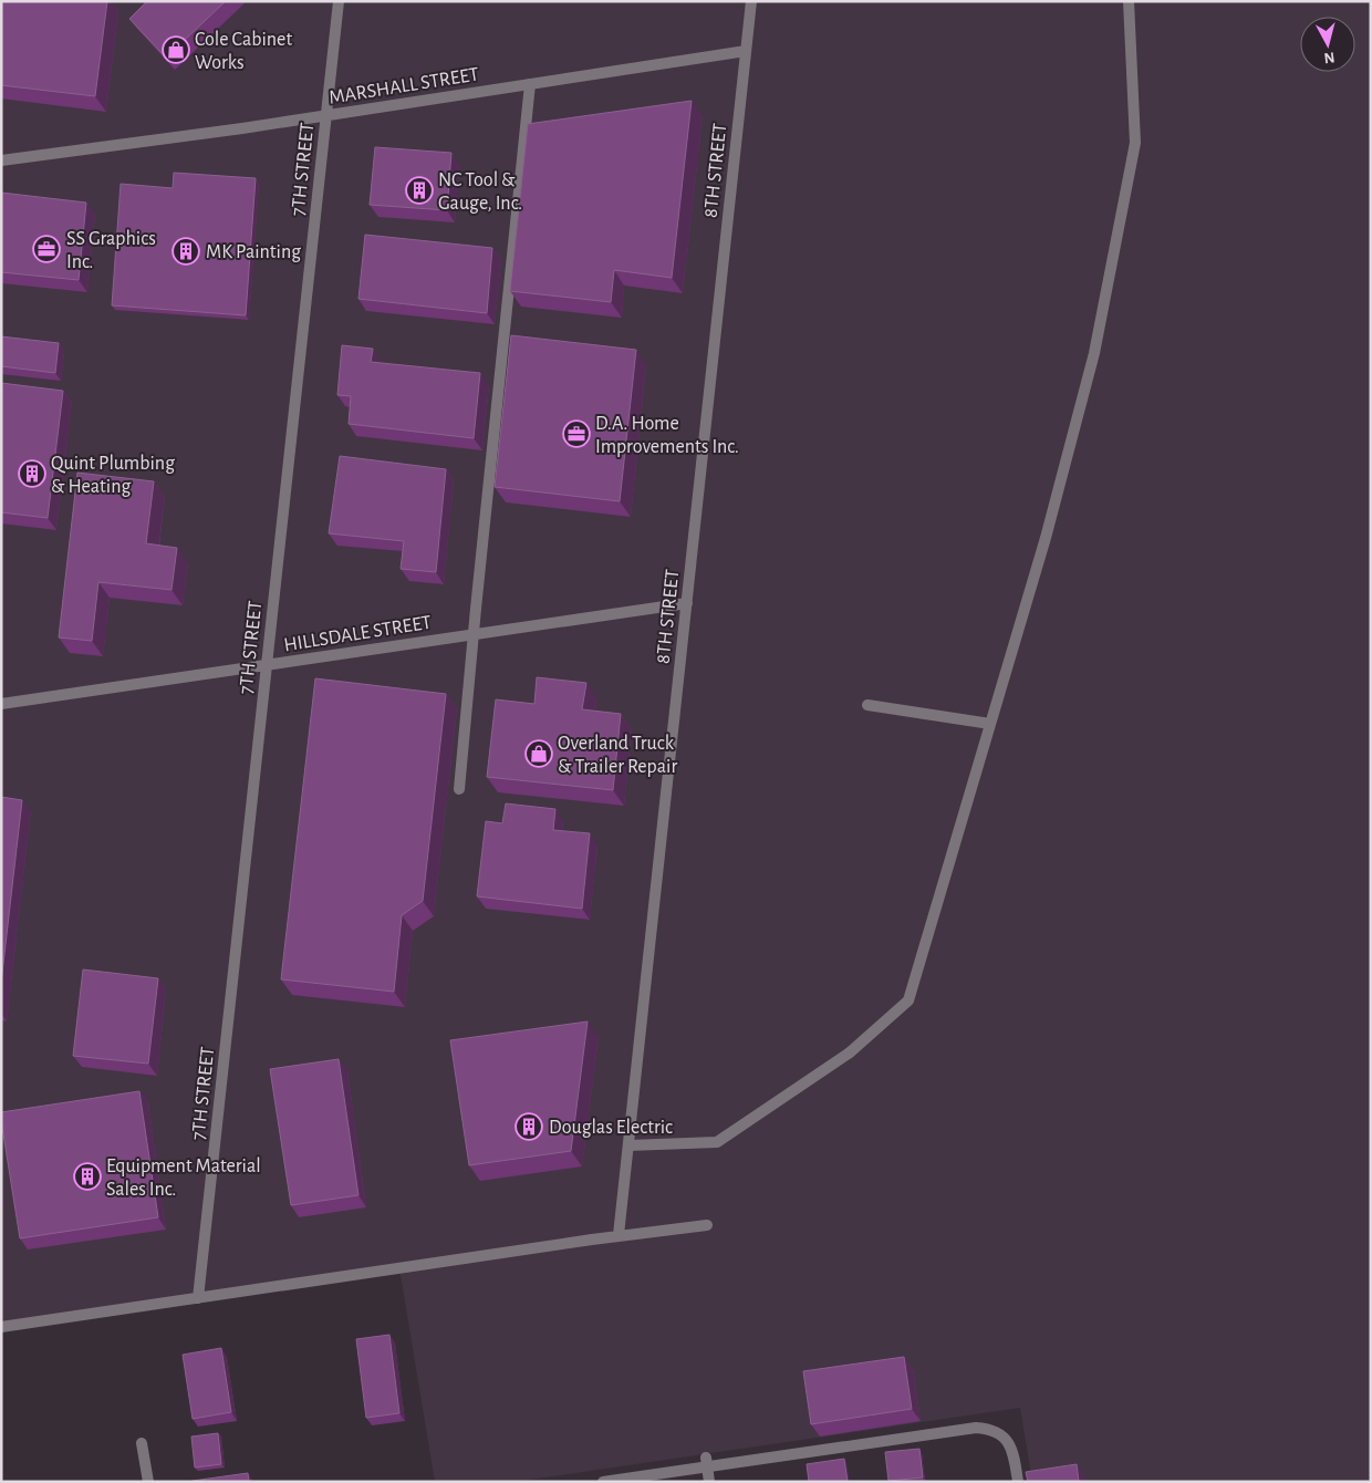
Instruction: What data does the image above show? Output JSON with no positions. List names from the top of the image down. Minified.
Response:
{"streets":{"street":["MARSHALL STREET","7TH STREET","8TH STREET","HILLSDALE STREET"]},"crossings":[["MARSHALL STREET","7TH STREET"],["MARSHALL STREET","8TH STREET"],["7TH STREET","HILLSDALE STREET"],["8TH STREET","HILLSDALE STREET"]],"places":{"shop":["Cole Cabinet Works","Overland Truck & Trailer Repair"],"building":["NC Tool & Gauge, Inc.","MK Painting","Quint Plumbing & Heating","Douglas Electric","Equipment Material Sales Inc."],"office":["SS Graphics Inc.","D.A. Home Improvements Inc."]},"north":"bottom"}
